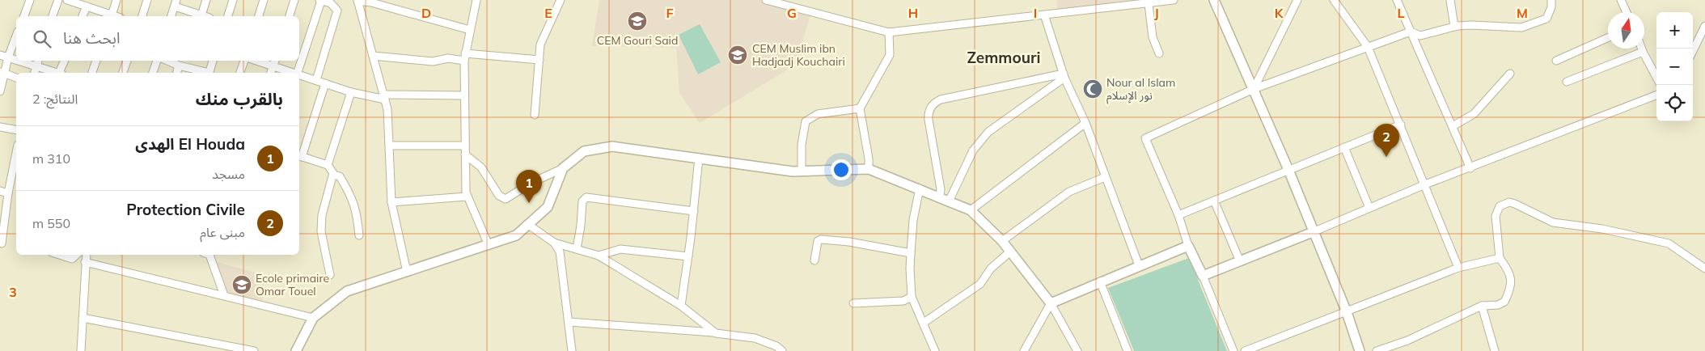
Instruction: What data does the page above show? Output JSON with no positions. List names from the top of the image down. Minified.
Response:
{"districts":["Zemmouri"],"places":{"school or university":["CEM Gouri Said","CEM Muslim ibn Hadjadj Kouchairi","Ecole primaire Omar Touel"],"mosque":["Nour al Islam نور الإسلام"]},"north":"top","page":{"map_buttons":["+","−"],"search":"ابحث هنا","heading":["بالقرب منك","النتائج: 2"],"pins":["2","1"],"list":[{"mark":"1","name":"El Houda الهدى","note":"مسجد","value":"310 m"},{"mark":"2","name":"Protection Civile","note":"مبنى عام","value":"550 m"}]},"grid":{"columns":["D","E","F","G","H","I","J","K","L","M"],"rows":["3"]}}
